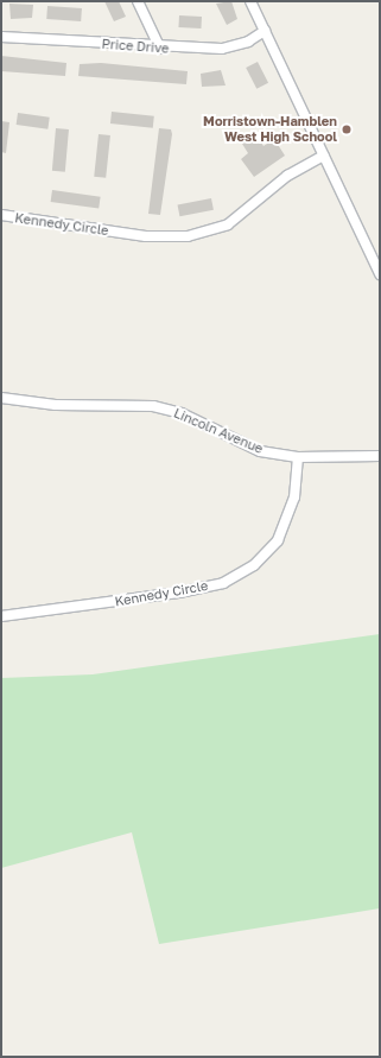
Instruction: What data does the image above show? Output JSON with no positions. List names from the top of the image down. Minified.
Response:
{"streets":{"street":["Price Drive","Kennedy Circle","Lincoln Avenue"]},"crossings":[["Kennedy Circle","Lincoln Avenue"]],"places":["Morristown-Hamblen West High School"]}
